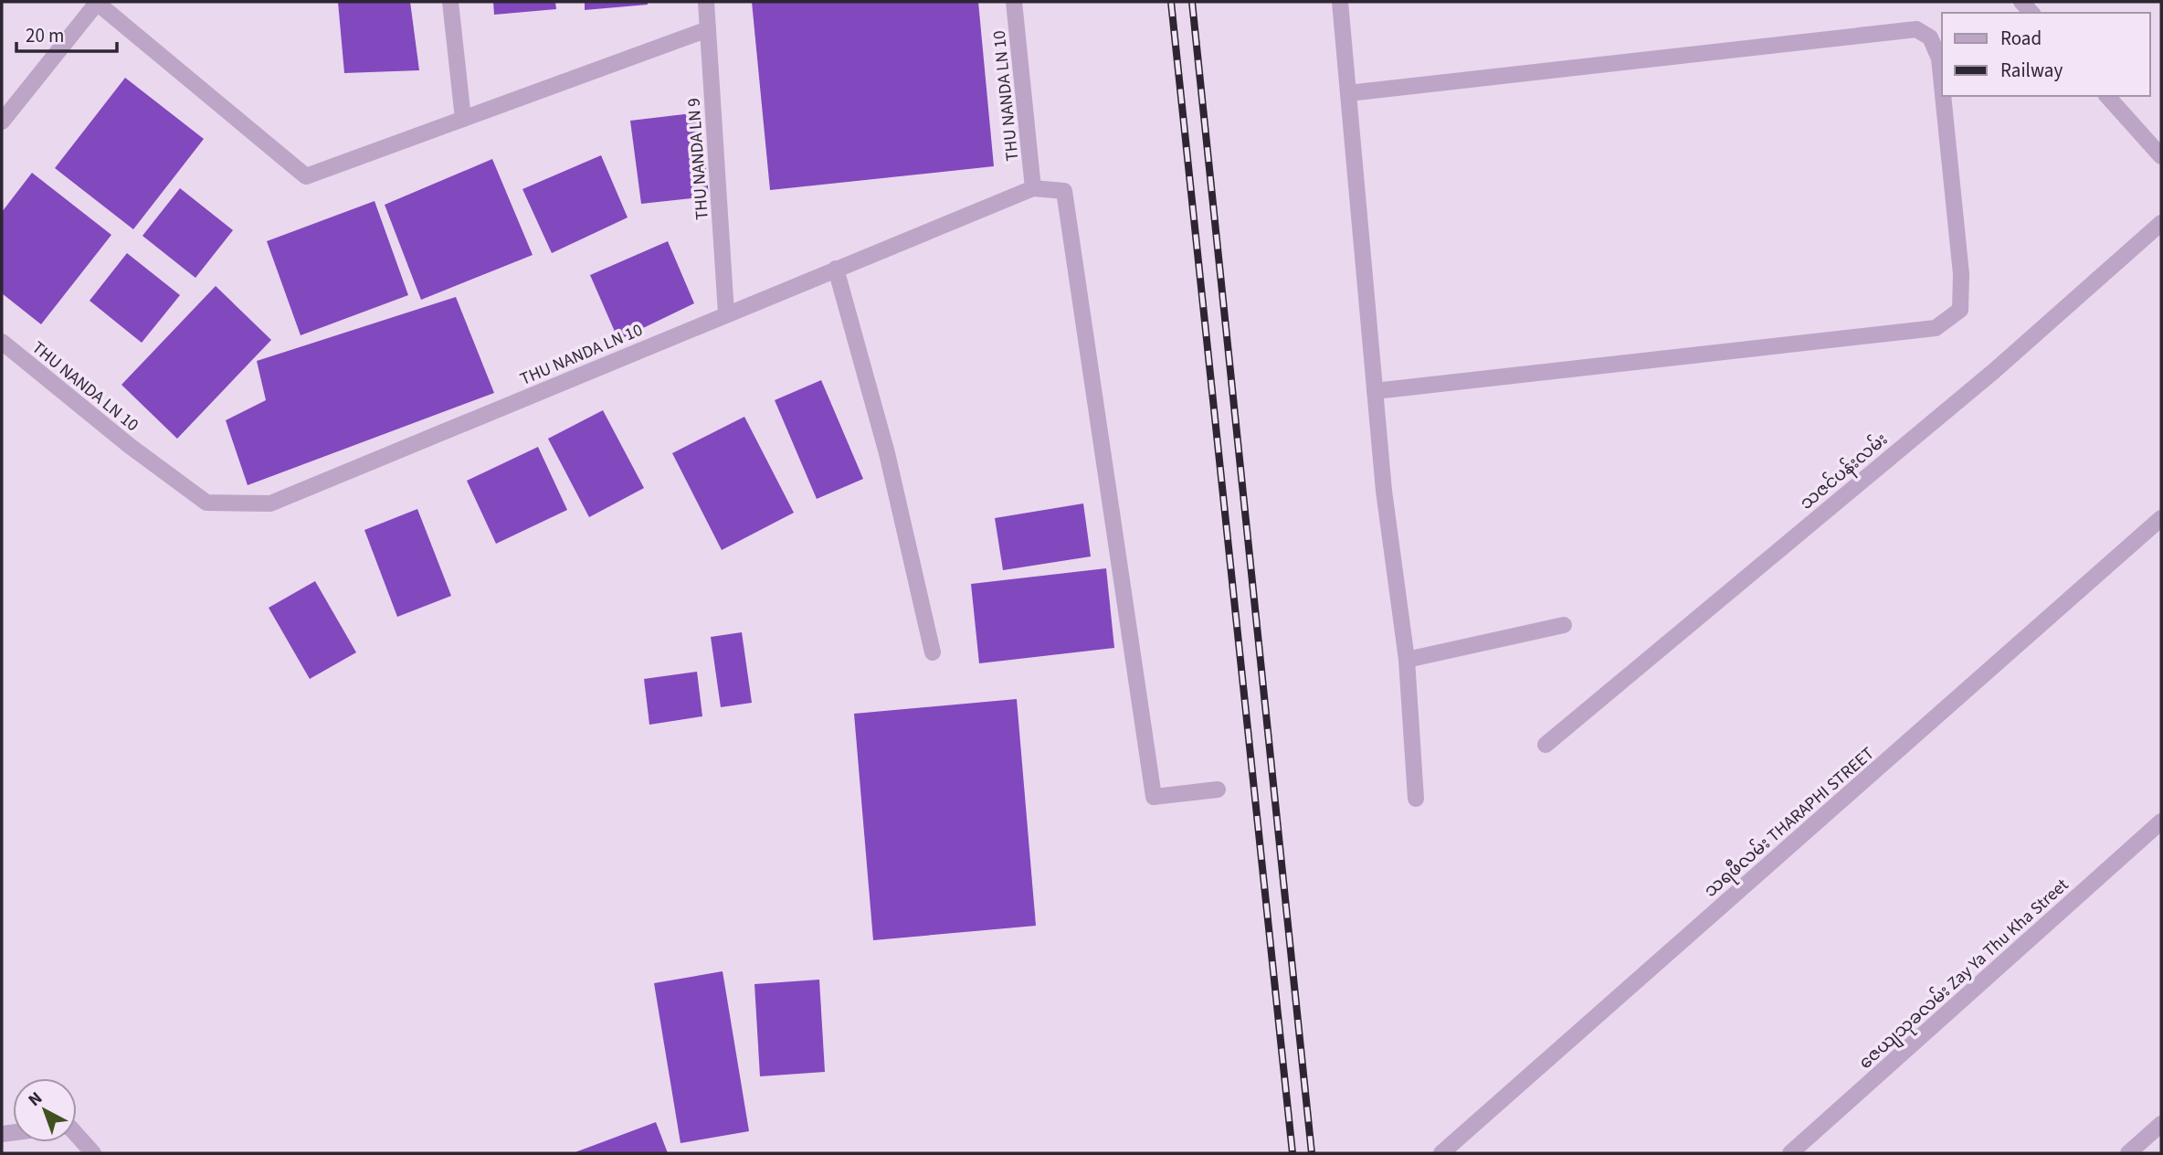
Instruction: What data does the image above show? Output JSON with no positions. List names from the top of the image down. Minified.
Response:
{"streets":{"street":["THU NANDA LN 10","THU NANDA LN 9","သဇင်ပန်းလမ်း","သရဖီလမ်း THARAPHI STREET","ဇေယျသုခလမ်း Zay Ya Thu Kha Street"]},"crossings":[["THU NANDA LN 10","THU NANDA LN 9"]],"legend":["Road","Railway"],"scale_bar":"20 m","north":"top left"}
